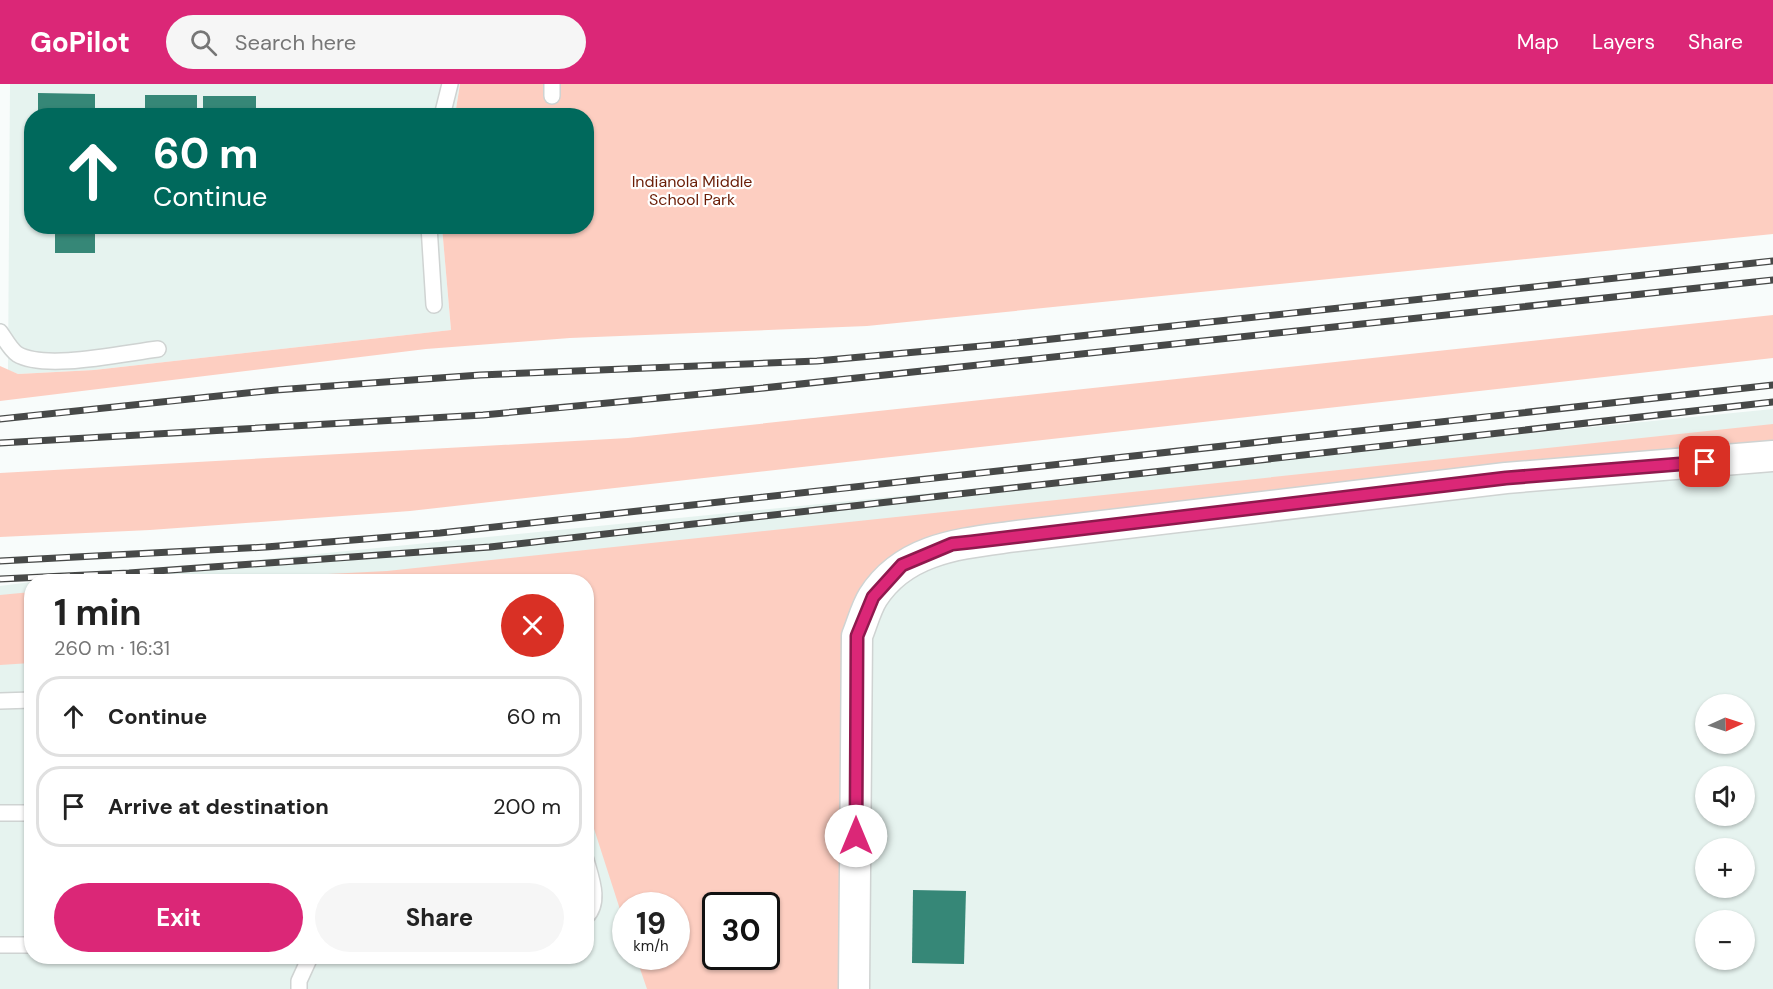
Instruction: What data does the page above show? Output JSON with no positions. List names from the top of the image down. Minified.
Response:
{"parks":["Indianola Middle School Park"],"north":"right","page":{"header":"GoPilot","search":"Search here","nav":["Map","Layers","Share"],"turn":["60 m","Continue"],"heading":["1 min","260 m · 16:31"],"list":[{"name":"Continue","value":"60 m"},{"name":"Arrive at destination","value":"200 m"}],"map_buttons":["+","−"],"buttons":["Exit","Share"],"speed":"19 km/h","limit":"30"}}
